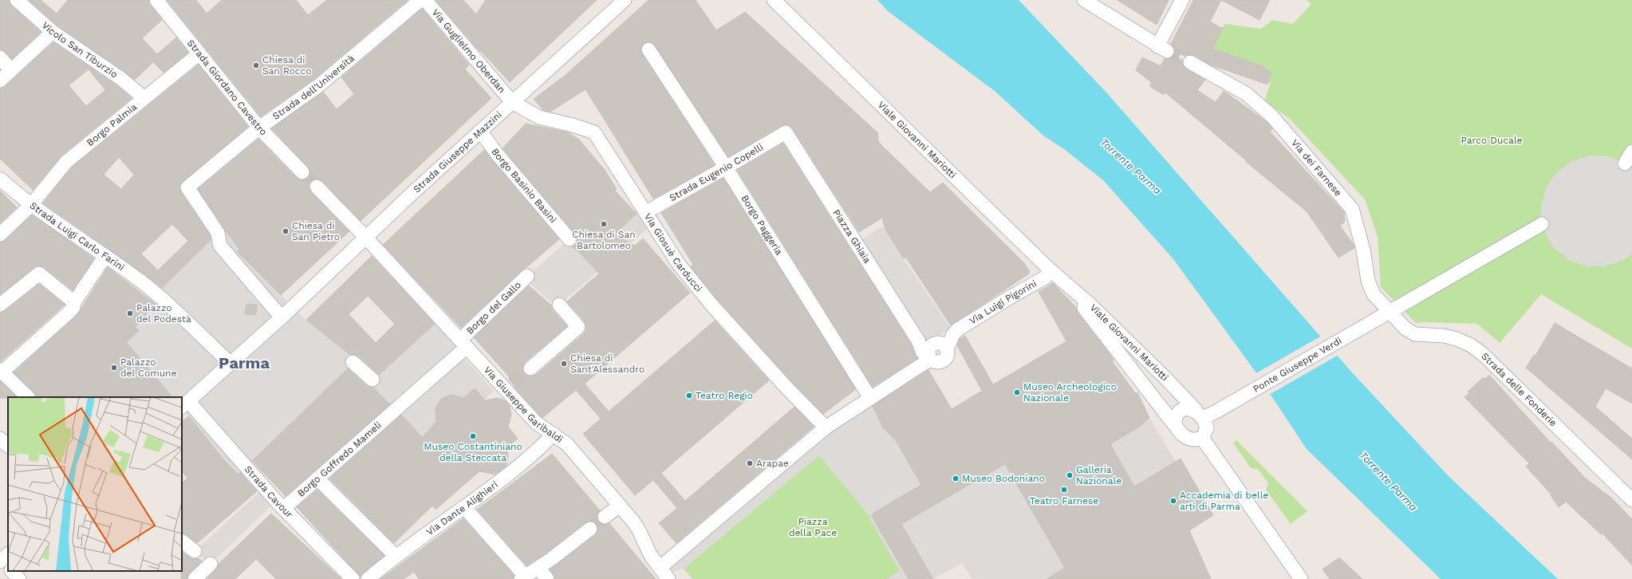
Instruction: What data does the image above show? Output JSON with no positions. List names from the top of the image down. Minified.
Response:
{"streets":{"street":["Vicolo San Tiburzio","Via Guglielmo Oberdan","Strada dell'Università","Strada Giordano Cavestro","Borgo Palmia","Viale Giovanni Mariotti","Strada Giuseppe Mazzini","Via dei Farnese","Strada Eugenio Copelli","Borgo Basinio Basini","Borgo Paggeria","Piazza Ghiaia","Strada Luigi Carlo Farini","Via Giosuè Carducci","Via Luigi Pigorini","Borgo del Gallo","Ponte Giuseppe Verdi","Strada delle Fonderie","Via Giuseppe Garibaldi","Borgo Goffredo Mameli","Strada Cavour","Via Dante Alighieri"]},"crossings":[["Vicolo San Tiburzio","Borgo Palmia"],["Via Guglielmo Oberdan","Strada Giuseppe Mazzini"],["Via Guglielmo Oberdan","Via Giosuè Carducci"],["Strada dell'Università","Strada Giordano Cavestro"],["Strada dell'Università","Strada Giuseppe Mazzini"],["Strada Giordano Cavestro","Borgo Palmia"],["Borgo Palmia","Strada Luigi Carlo Farini"],["Viale Giovanni Mariotti","Via Luigi Pigorini"],["Viale Giovanni Mariotti","Ponte Giuseppe Verdi"],["Strada Giuseppe Mazzini","Borgo Basinio Basini"],["Strada Giuseppe Mazzini","Strada Luigi Carlo Farini"],["Strada Giuseppe Mazzini","Via Giosuè Carducci"],["Strada Giuseppe Mazzini","Via Giuseppe Garibaldi"],["Strada Giuseppe Mazzini","Strada Cavour"],["Via dei Farnese","Ponte Giuseppe Verdi"],["Via dei Farnese","Strada delle Fonderie"],["Strada Eugenio Copelli","Borgo Paggeria"],["Strada Eugenio Copelli","Piazza Ghiaia"],["Strada Eugenio Copelli","Via Giosuè Carducci"],["Piazza Ghiaia","Via Luigi Pigorini"],["Borgo del Gallo","Via Giuseppe Garibaldi"],["Borgo del Gallo","Borgo Goffredo Mameli"],["Ponte Giuseppe Verdi","Strada delle Fonderie"],["Via Giuseppe Garibaldi","Via Dante Alighieri"],["Borgo Goffredo Mameli","Strada Cavour"]],"districts":["Parma"],"water":["Torrente Parma"],"parks":["Parco Ducale","Piazza della Pace"],"places":["Chiesa di San Rocco","Chiesa di San Bartolomeo","Chiesa di San Pietro","Palazzo del Podestà","Chiesa di Sant'Alessandro","Palazzo del Comune","Museo Archeologico Nazionale","Teatro Regio","Museo Costantiniano della Steccata","Arapae","Galleria Nazionale","Museo Bodoniano","Teatro Farnese","Accademia di belle arti di Parma"]}
